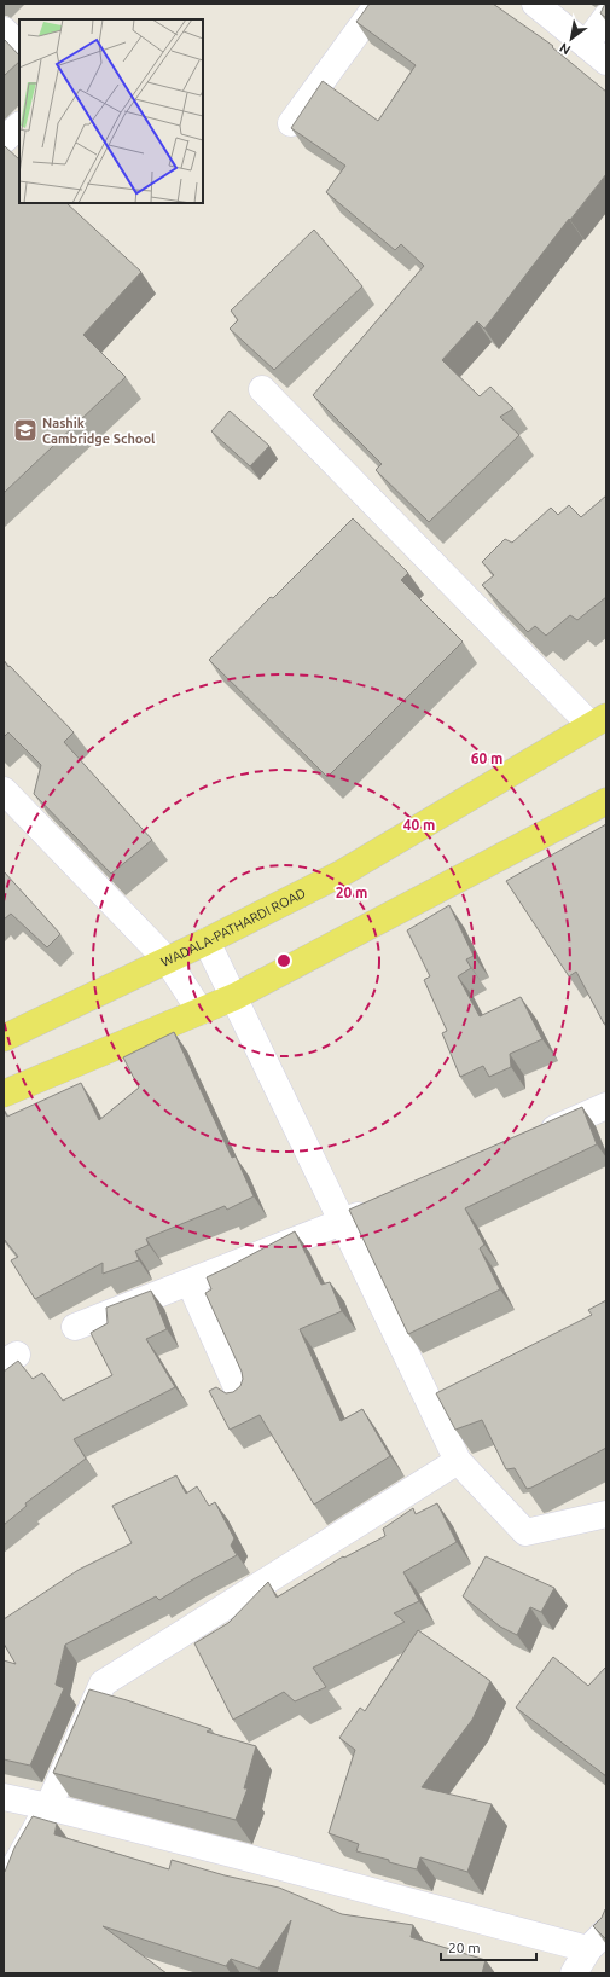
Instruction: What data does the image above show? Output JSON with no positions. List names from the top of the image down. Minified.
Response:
{"streets":{"main road":["WADALA-PATHARDI ROAD"]},"places":{"school or university":["Nashik Cambridge School"]},"scale_bar":"20 m","north":"bottom left","rings":["60 m","40 m","20 m"]}
